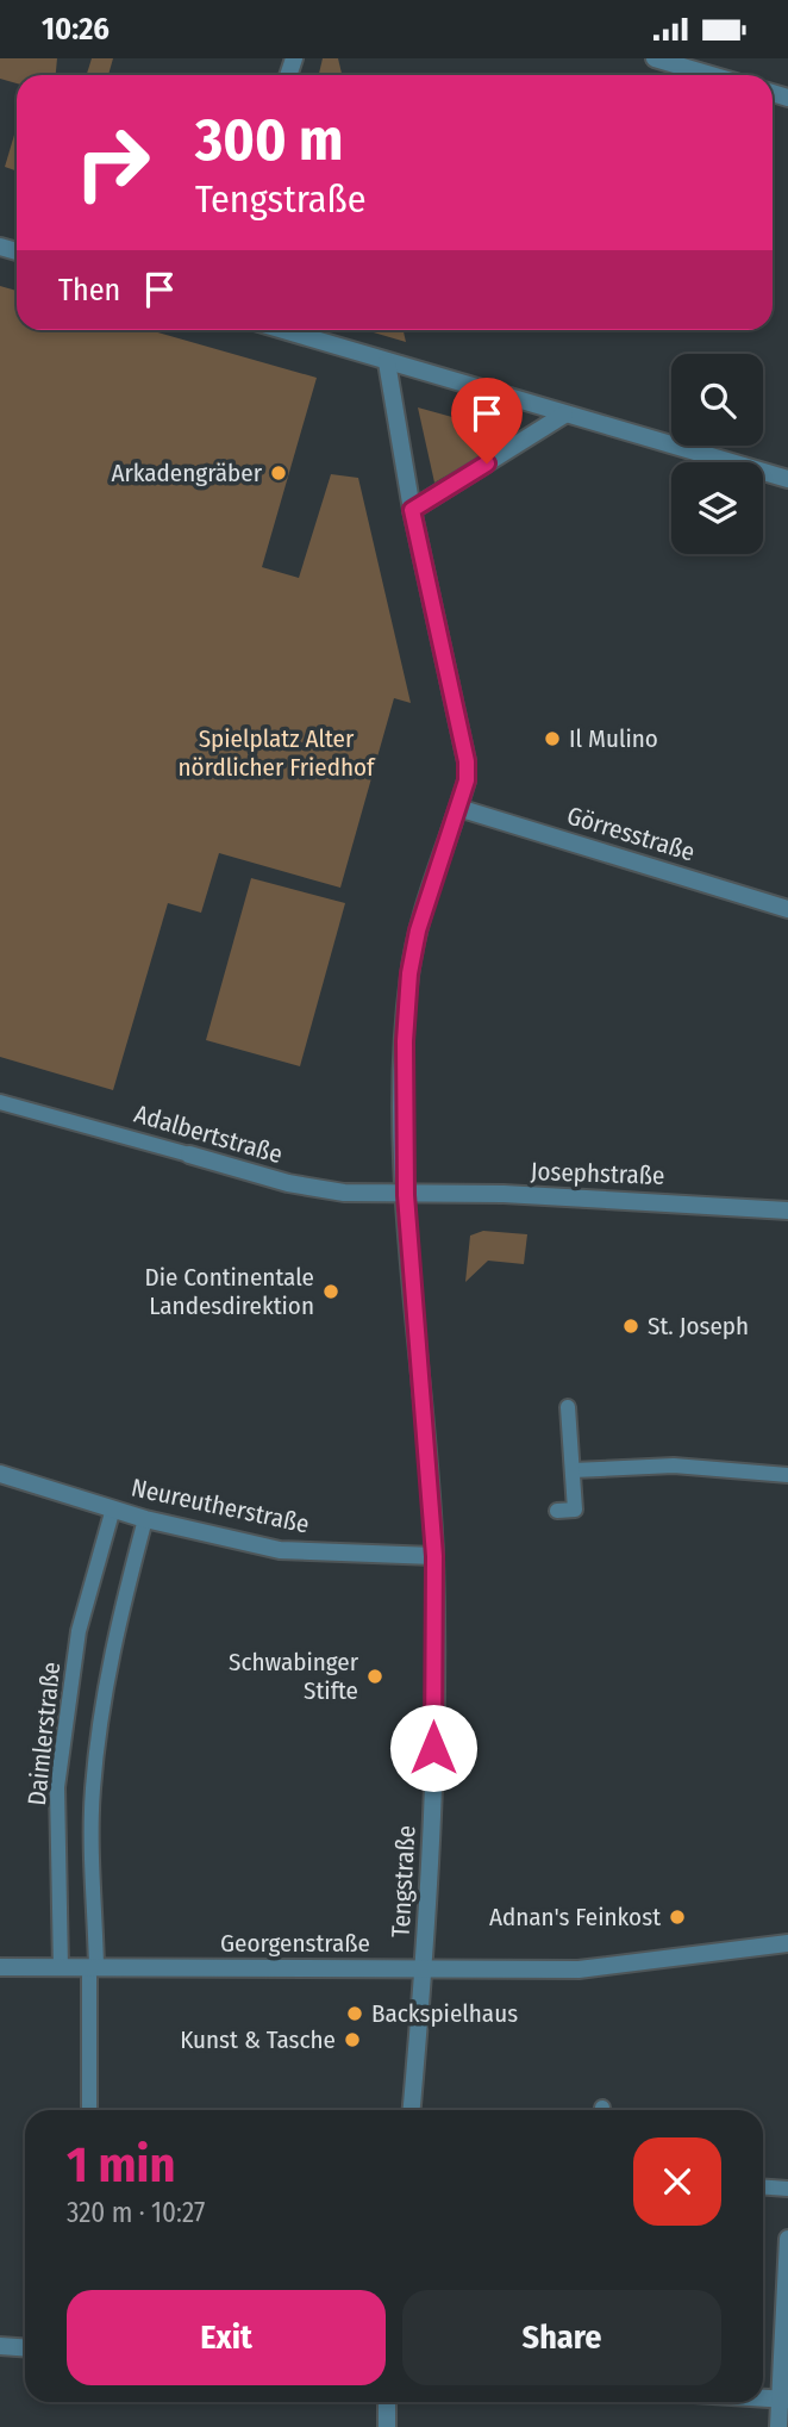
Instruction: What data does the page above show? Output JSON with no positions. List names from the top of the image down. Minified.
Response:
{"streets":{"street":["Görresstraße","Adalbertstraße","Josephstraße","Neureutherstraße","Tengstraße","Georgenstraße"],"lane":["Daimlerstraße"]},"crossings":[["Görresstraße","Tengstraße"],["Adalbertstraße","Josephstraße"],["Adalbertstraße","Tengstraße"],["Josephstraße","Tengstraße"],["Neureutherstraße","Daimlerstraße"],["Neureutherstraße","Tengstraße"],["Daimlerstraße","Georgenstraße"],["Tengstraße","Georgenstraße"]],"parks":["Spielplatz Alter nördlicher Friedhof"],"places":["Arkadengräber","Il Mulino","Die Continentale Landesdirektion","St. Joseph","Schwabinger Stifte","Adnan's Feinkost","Backspielhaus","Kunst & Tasche"],"page":{"status":"10:26","turn":["300 m","Tengstraße"],"then":"Then","heading":["1 min","320 m · 10:27"],"buttons":["Exit","Share"]}}
